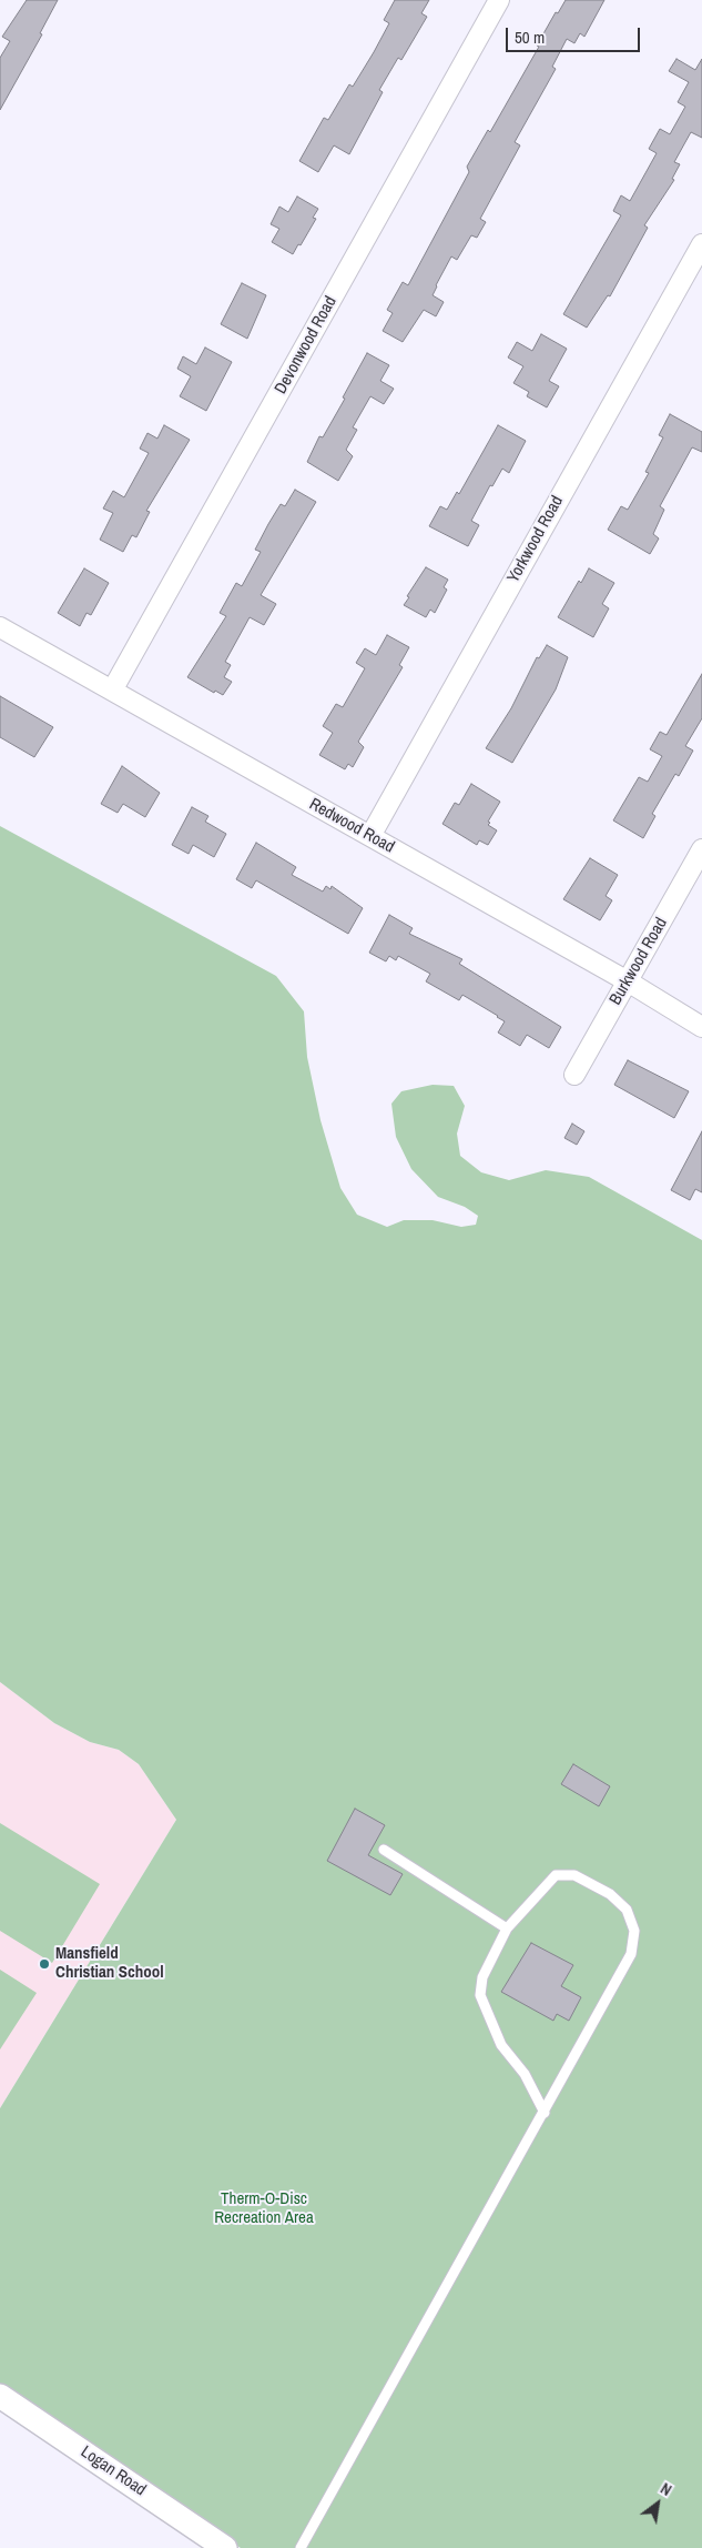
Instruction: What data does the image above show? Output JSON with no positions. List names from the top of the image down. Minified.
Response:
{"streets":{"street":["Devonwood Road","Yorkwood Road","Redwood Road","Burkwood Road","Logan Road"]},"crossings":[["Devonwood Road","Redwood Road"],["Yorkwood Road","Redwood Road"],["Redwood Road","Burkwood Road"]],"parks":["Therm-O-Disc Recreation Area"],"places":["Mansfield Christian School"],"scale_bar":"50 m","north":"top right"}
